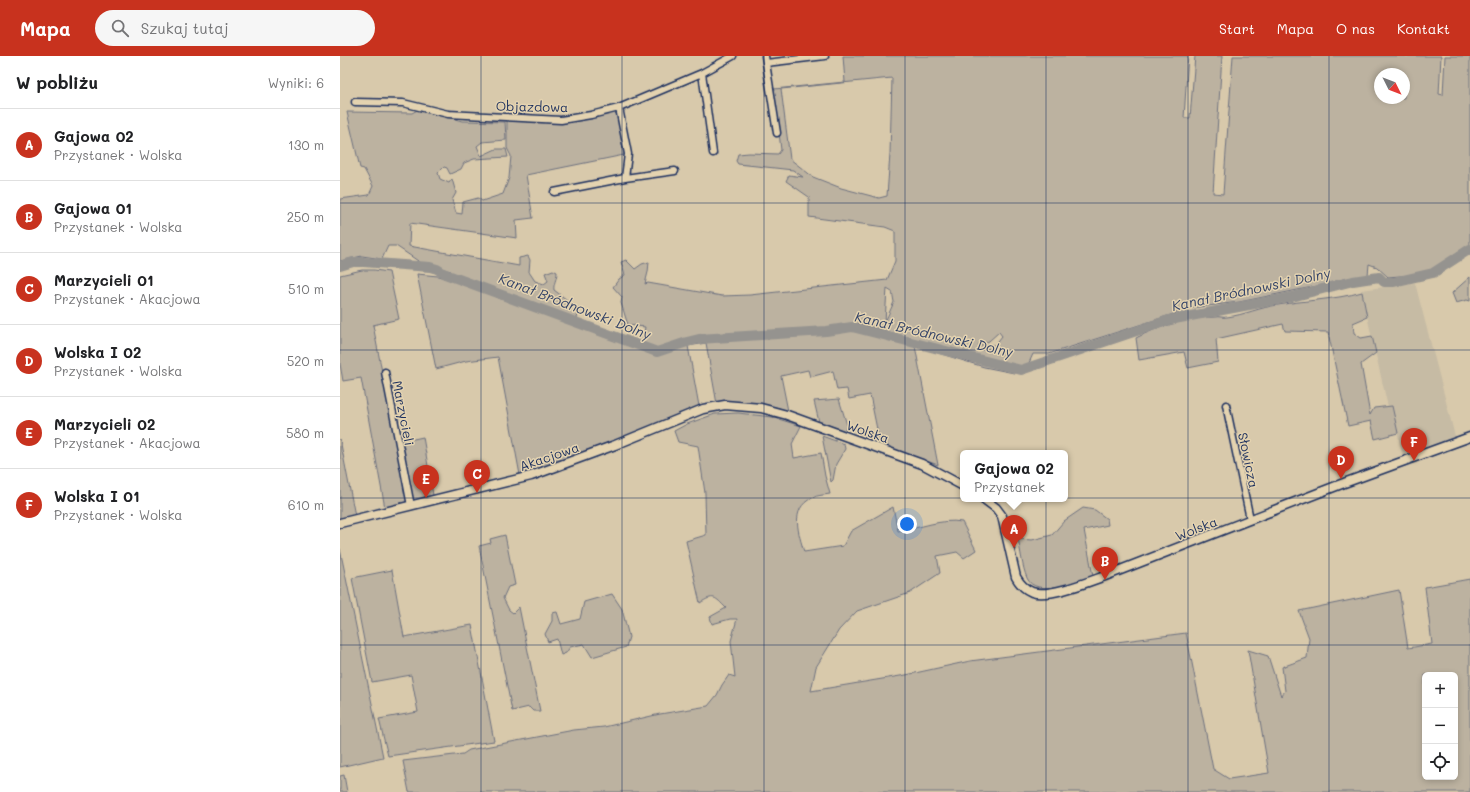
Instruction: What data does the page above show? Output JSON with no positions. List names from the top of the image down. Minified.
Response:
{"streets":{"street":["Objazdowa","Marzycieli","Wolska","Akacjowa","Słowicza"]},"crossings":[["Marzycieli","Akacjowa"],["Wolska","Akacjowa"],["Wolska","Słowicza"]],"water":["Kanał Bródnowski Dolny"],"north":"bottom right","page":{"header":"Mapa","search":"Szukaj tutaj","nav":["Start","Mapa","O nas","Kontakt"],"heading":["W pobliżu","Wyniki: 6"],"list":[{"mark":"A","name":"Gajowa 02","note":"Przystanek · Wolska","value":"130 m"},{"mark":"B","name":"Gajowa 01","note":"Przystanek · Wolska","value":"250 m"},{"mark":"C","name":"Marzycieli 01","note":"Przystanek · Akacjowa","value":"510 m"},{"mark":"D","name":"Wolska I 02","note":"Przystanek · Wolska","value":"520 m"},{"mark":"E","name":"Marzycieli 02","note":"Przystanek · Akacjowa","value":"580 m"},{"mark":"F","name":"Wolska I 01","note":"Przystanek · Wolska","value":"610 m"}],"pins":["F","D","C","E","A","B"],"popup":["Gajowa 02","Przystanek"],"map_buttons":["+","−"]}}
